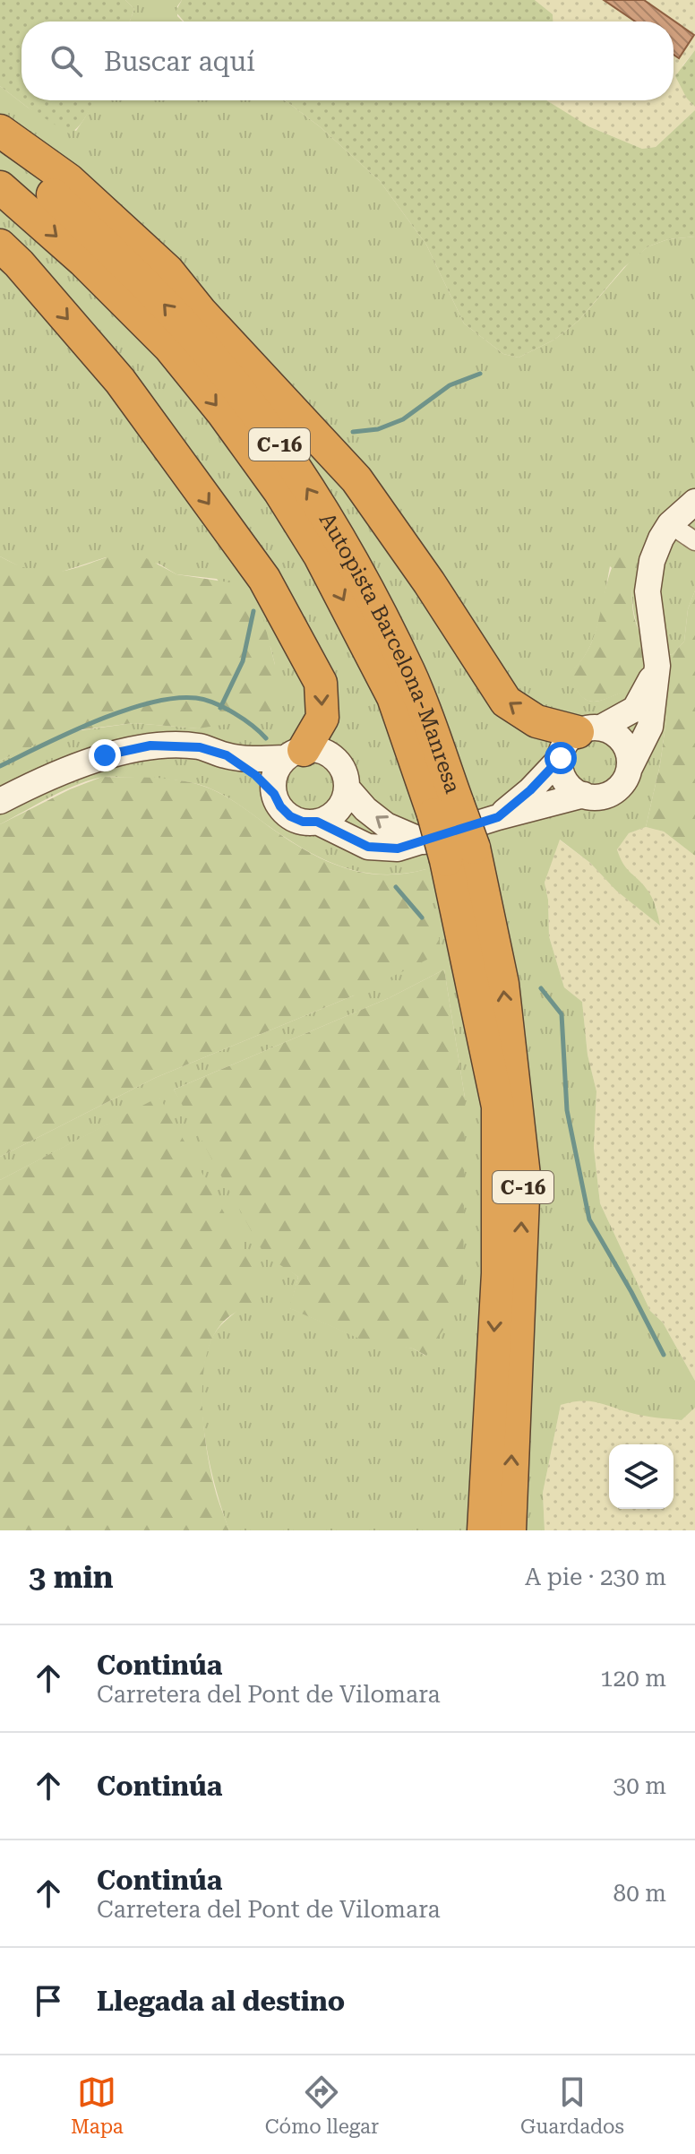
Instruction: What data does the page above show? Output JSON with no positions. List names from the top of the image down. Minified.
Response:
{"streets":{"highway":["C-16","Autopista Barcelona-Manresa"]},"page":{"search":"Buscar aquí","heading":["3 min","A pie · 230 m"],"list":[["Continúa","Carretera del Pont de Vilomara","120 m"],["Continúa","30 m"],["Continúa","Carretera del Pont de Vilomara","80 m"],"Llegada al destino"],"nav":["Mapa","Cómo llegar","Guardados"]}}
